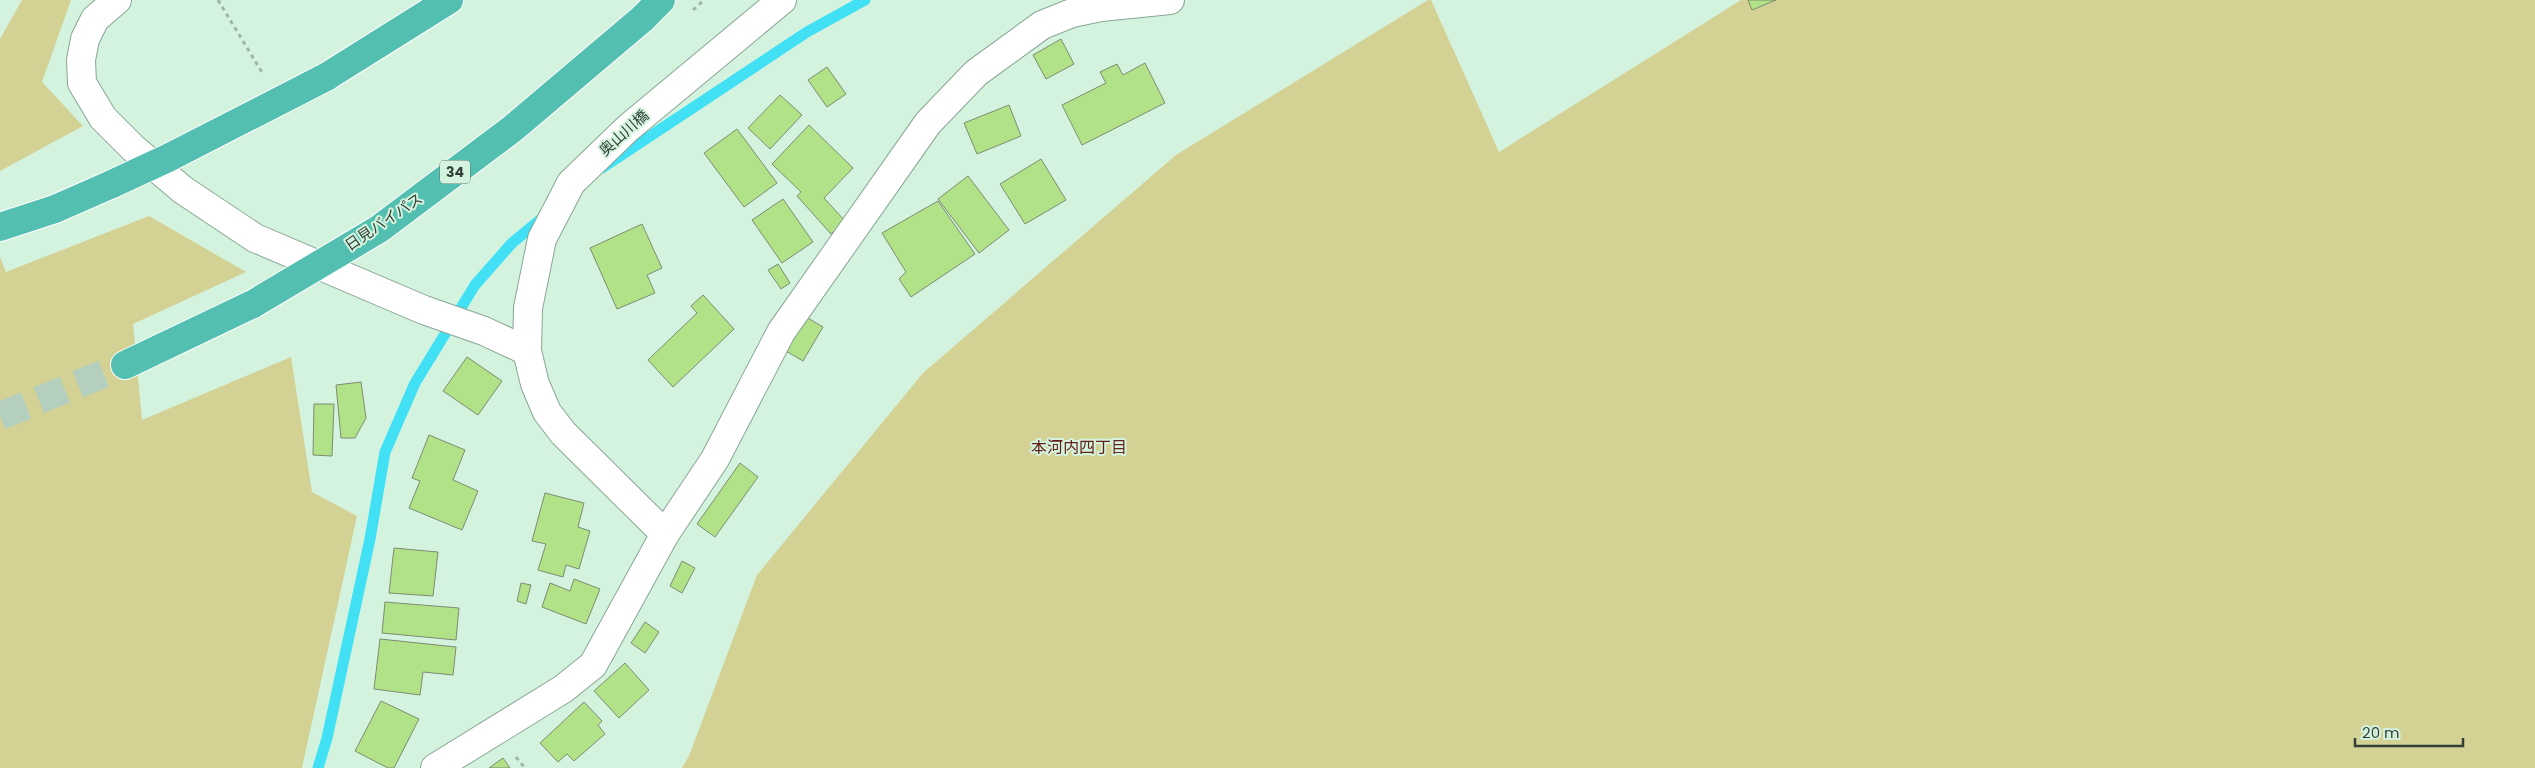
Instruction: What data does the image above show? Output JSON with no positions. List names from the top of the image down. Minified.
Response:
{"streets":{"highway":["34","日見バイパス"],"street":["奥山川橋"]},"districts":["本河内四丁目"],"scale_bar":"20 m"}
